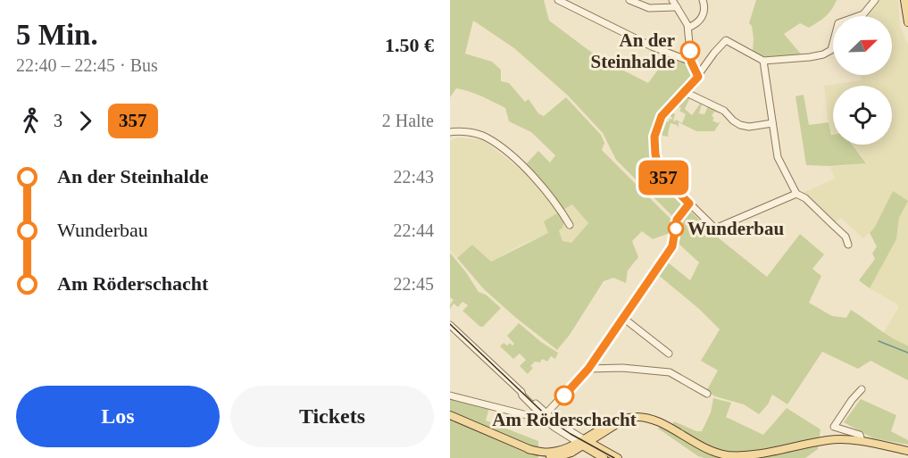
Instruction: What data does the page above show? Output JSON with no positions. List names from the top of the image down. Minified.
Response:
{"places":["An der Steinhalde","Wunderbau","Am Röderschacht"],"lines":["bus line 357"],"north":"top right","page":{"heading":["5 Min.","22:40 – 22:45 · Bus","1.50 €"],"on_map":"357","legs":["3","357","2 Halte"],"list":[{"name":"An der Steinhalde","value":"22:43"},{"name":"Wunderbau","value":"22:44"},{"name":"Am Röderschacht","value":"22:45"}],"buttons":["Los","Tickets"]}}
